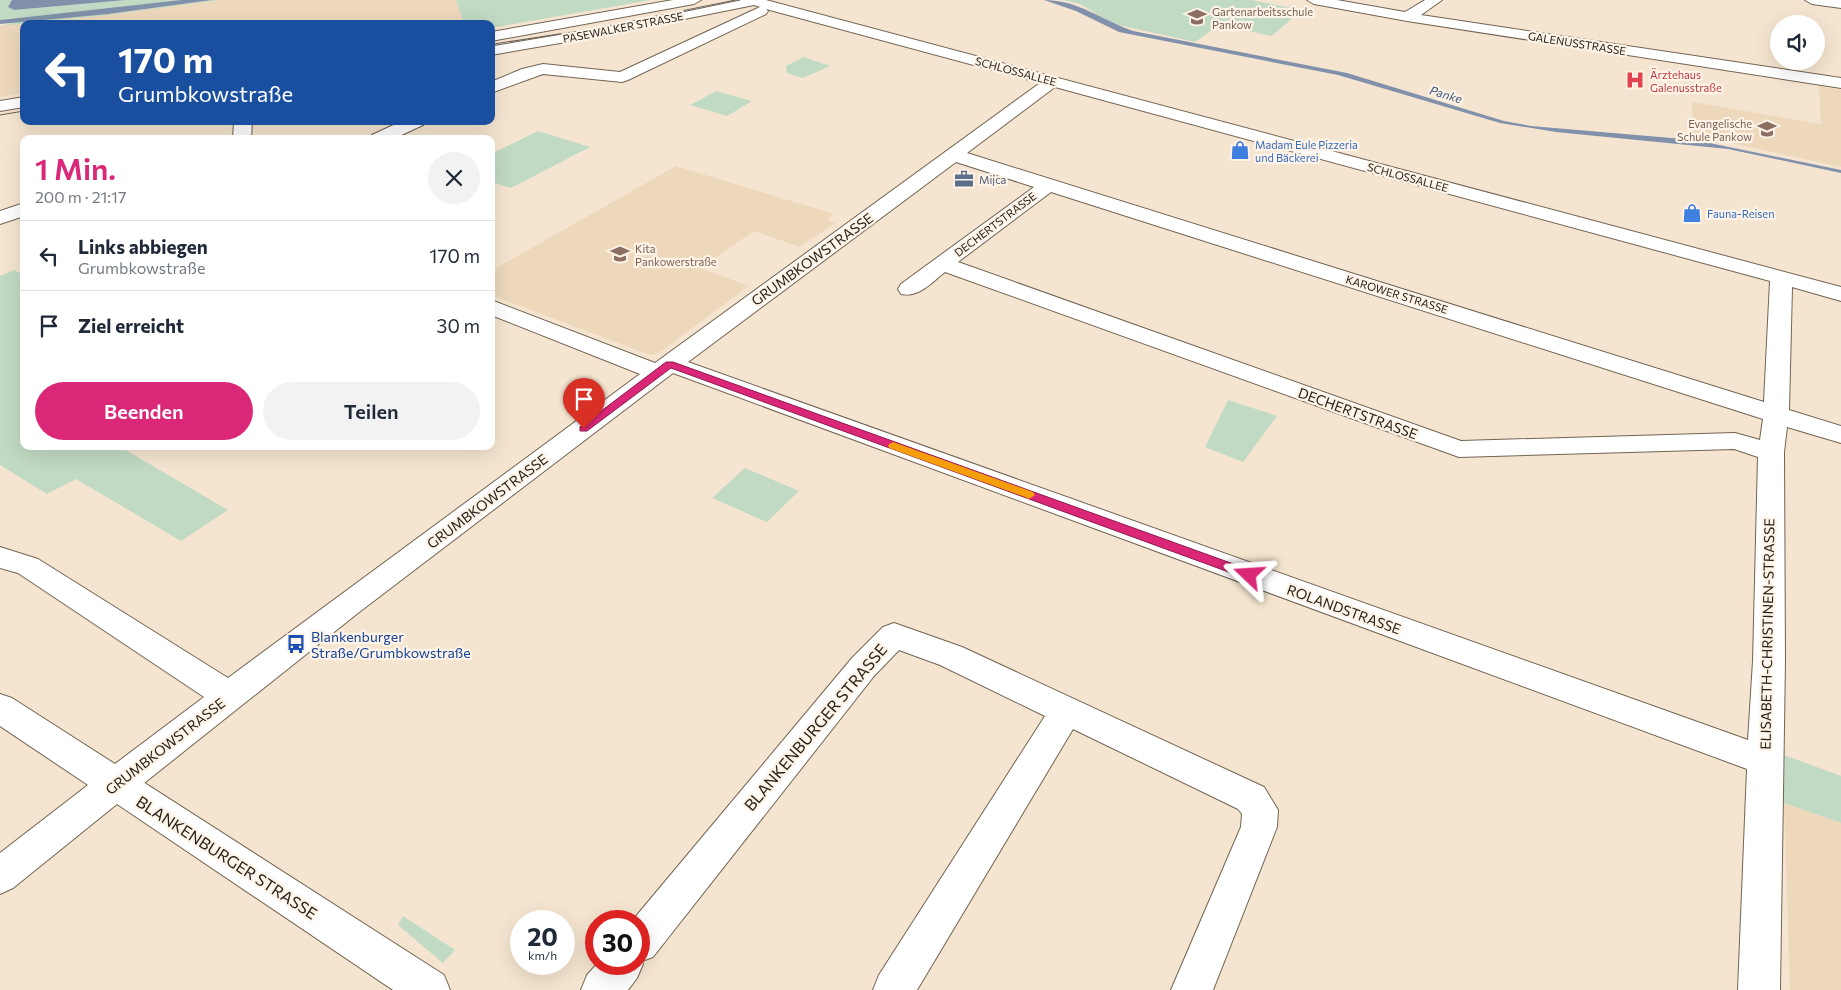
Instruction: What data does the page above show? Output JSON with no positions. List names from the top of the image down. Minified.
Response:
{"streets":{"street":["PASEWALKER STRASSE","GALENUSSTRASSE","SCHLOSSALLEE","DECHERTSTRASSE","GRUMBKOWSTRASSE","KAROWER STRASSE","ROLANDSTRASSE","ELISABETH-CHRISTINEN-STRASSE","BLANKENBURGER STRASSE"]},"crossings":[["PASEWALKER STRASSE","SCHLOSSALLEE"],["SCHLOSSALLEE","GRUMBKOWSTRASSE"],["SCHLOSSALLEE","ELISABETH-CHRISTINEN-STRASSE"],["DECHERTSTRASSE","KAROWER STRASSE"],["DECHERTSTRASSE","ELISABETH-CHRISTINEN-STRASSE"],["GRUMBKOWSTRASSE","KAROWER STRASSE"],["GRUMBKOWSTRASSE","ROLANDSTRASSE"],["GRUMBKOWSTRASSE","BLANKENBURGER STRASSE"],["KAROWER STRASSE","ELISABETH-CHRISTINEN-STRASSE"],["ROLANDSTRASSE","ELISABETH-CHRISTINEN-STRASSE"]],"water":["Panke"],"places":{"school or university":["Gartenarbeitsschule Pankow","Evangelische Schule Pankow","Kita Pankowerstraße"],"hospital":["Ärztehaus Galenusstraße"],"shop":["Madam Eule Pizzeria und Bäckerei","Fauna-Reisen"],"office":["Mijca"],"bus stop":["Blankenburger Straße/Grumbkowstraße"]},"page":{"turn":["170 m","Grumbkowstraße"],"heading":["1 Min.","200 m · 21:17"],"list":[{"name":"Links abbiegen","note":"Grumbkowstraße","value":"170 m"},{"name":"Ziel erreicht","value":"30 m"}],"buttons":["Beenden","Teilen"],"speed":"20 km/h","limit":"30"}}
